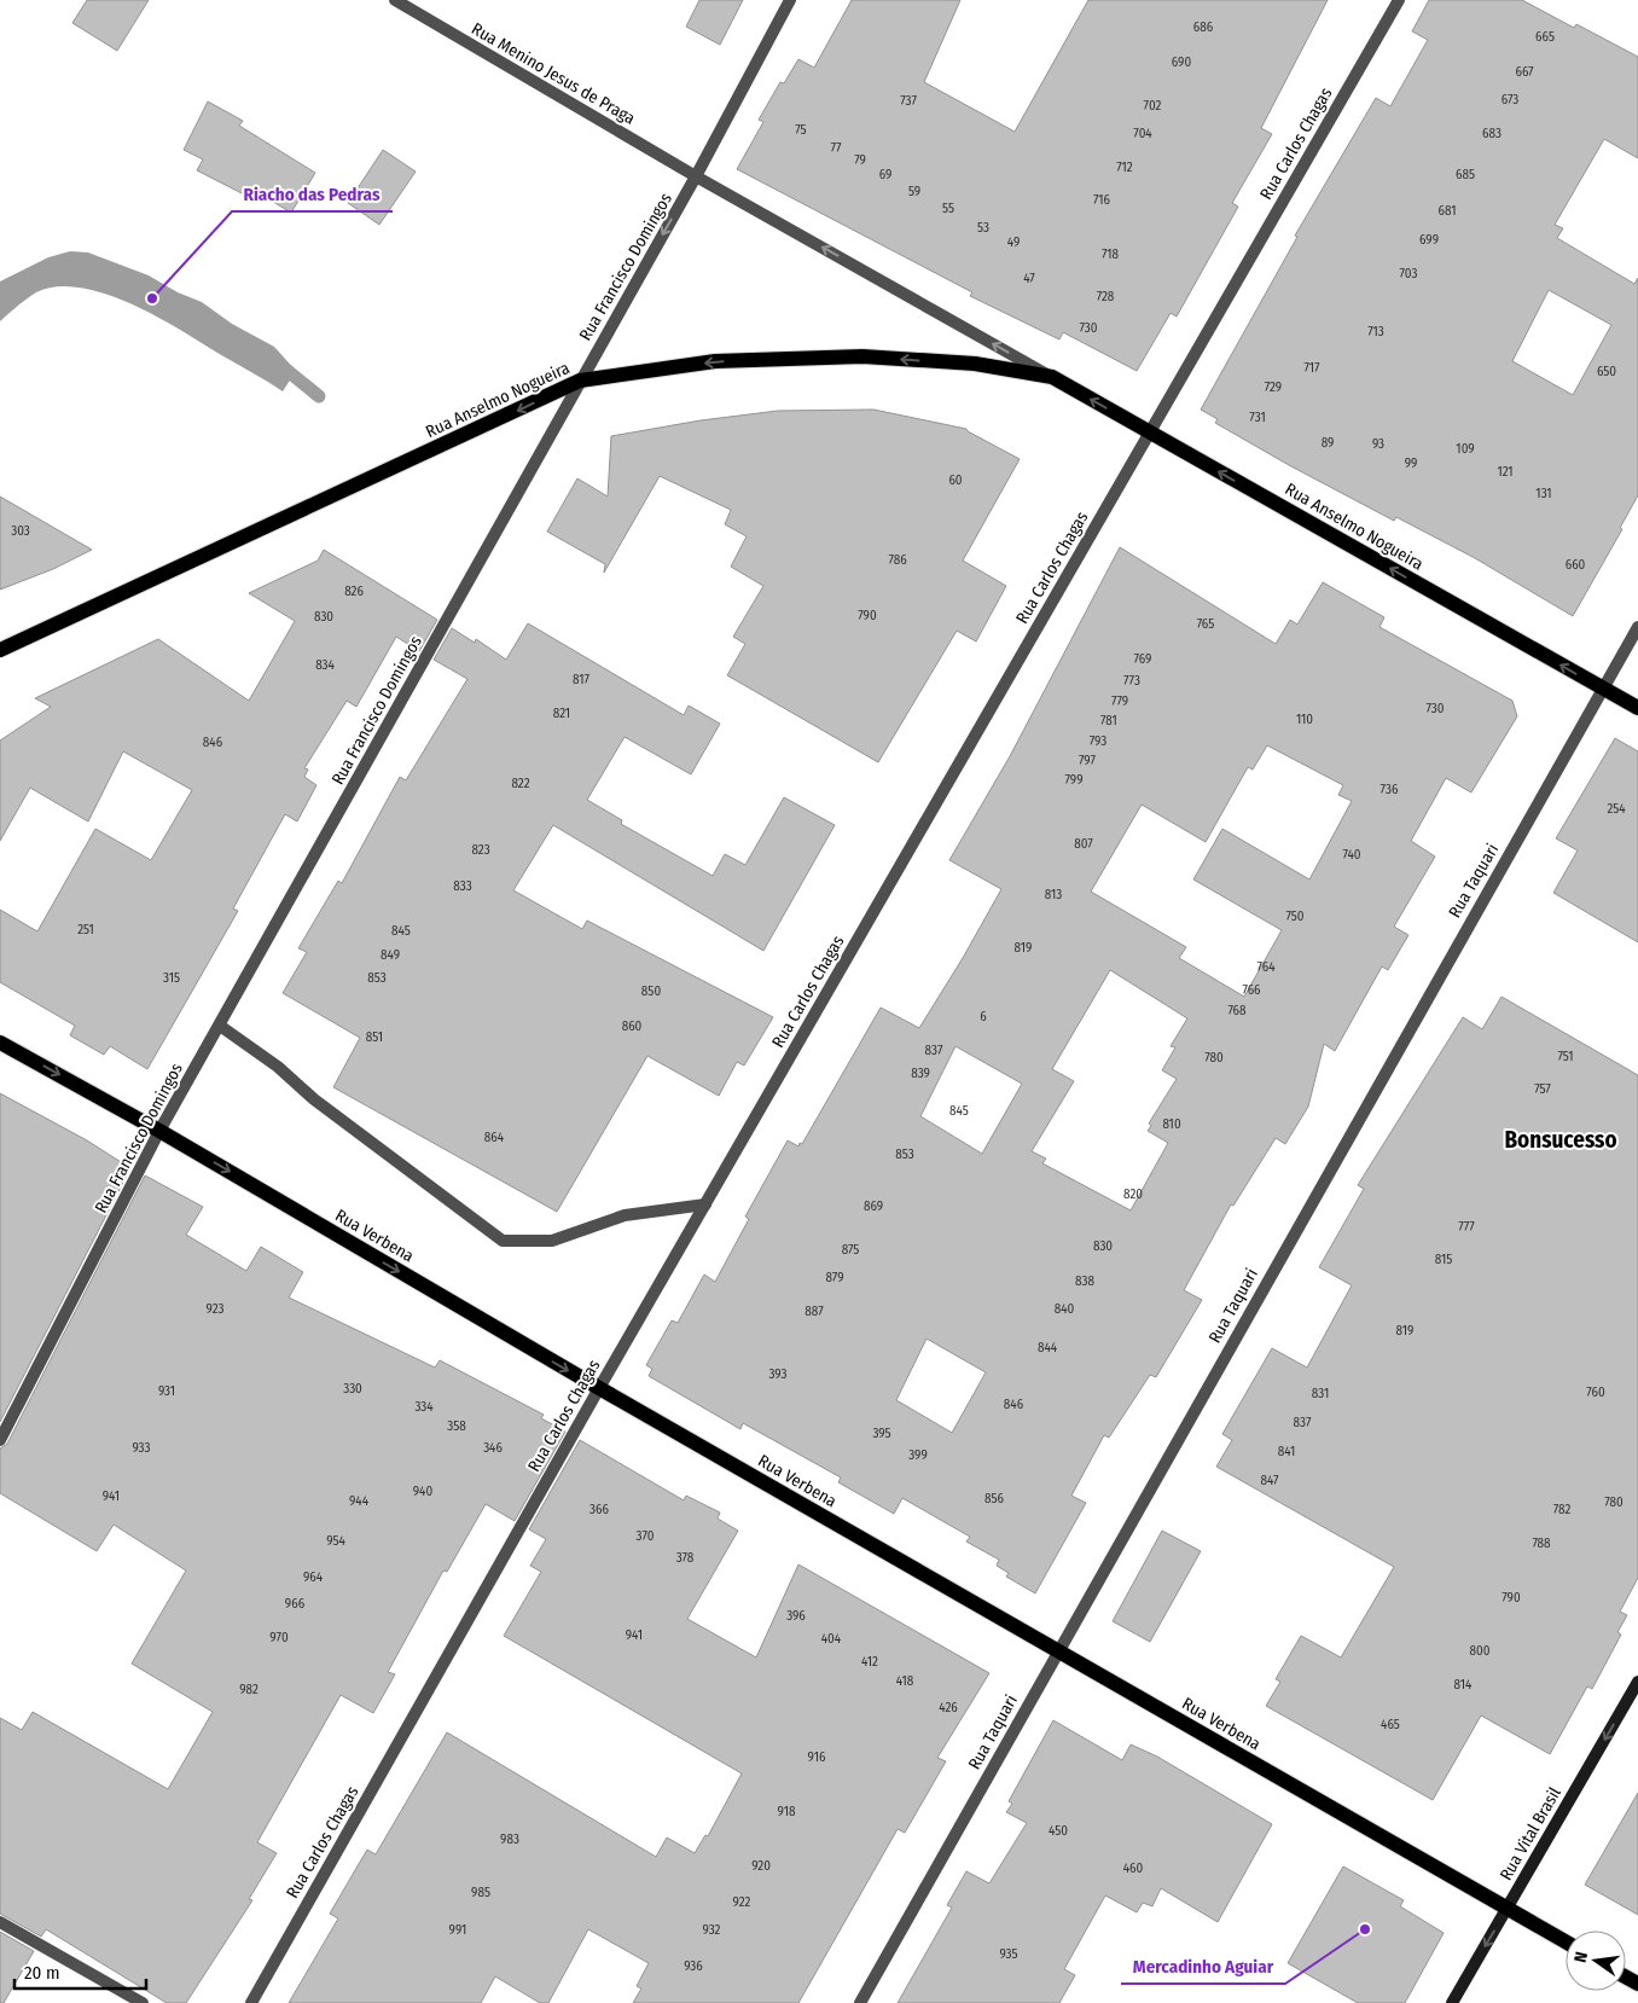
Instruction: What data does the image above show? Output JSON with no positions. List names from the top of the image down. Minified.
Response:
{"streets":{"main road":["Rua Anselmo Nogueira","Rua Verbena"],"street":["Rua Menino Jesus de Praga","Rua Carlos Chagas","Rua Francisco Domingos","Rua Taquari","Rua Vital Brasil"]},"crossings":[["Rua Menino Jesus de Praga","Rua Francisco Domingos"],["Rua Menino Jesus de Praga","Rua Anselmo Nogueira"],["Rua Carlos Chagas","Rua Anselmo Nogueira"],["Rua Carlos Chagas","Rua Verbena"],["Rua Francisco Domingos","Rua Anselmo Nogueira"],["Rua Francisco Domingos","Rua Verbena"],["Rua Anselmo Nogueira","Rua Taquari"],["Rua Taquari","Rua Verbena"],["Rua Verbena","Rua Vital Brasil"]],"one_way":["Rua Anselmo Nogueira","Rua Verbena","Rua Vital Brasil"],"districts":["Bonsucesso"],"places":["Riacho das Pedras","Mercadinho Aguiar"],"house_numbers":["686","665","690","667","673","737","702","75","704","683","77","79","712","69","685","59","716","55","681","53","699","49","718","703","47","728","730","713","717","650","729","731","89","93","109","99","121","60","131","303","786","660","826","790","830","765","769","834","817","773","779","730","821","110","781","793","846","797","799","822","736","254","807","823","740","833","813","750","251","845","819","849","764","315","853","766","850","768","6","860","851","837","751","780","839","757","845","810","864","853","820","869","777","830","875","815","879","838","923","840","887","819","844","393","330","931","760","831","846","334","837","358","395","933","346","841","399","847","940","941","856","944","780","366","782","370","954","788","378","964","790","966","396","941","970","404","800","412","418","814","982","426","465","916","918","450","983","920","460","985","922","991","932","935","936"],"scale_bar":"20 m","north":"left"}
